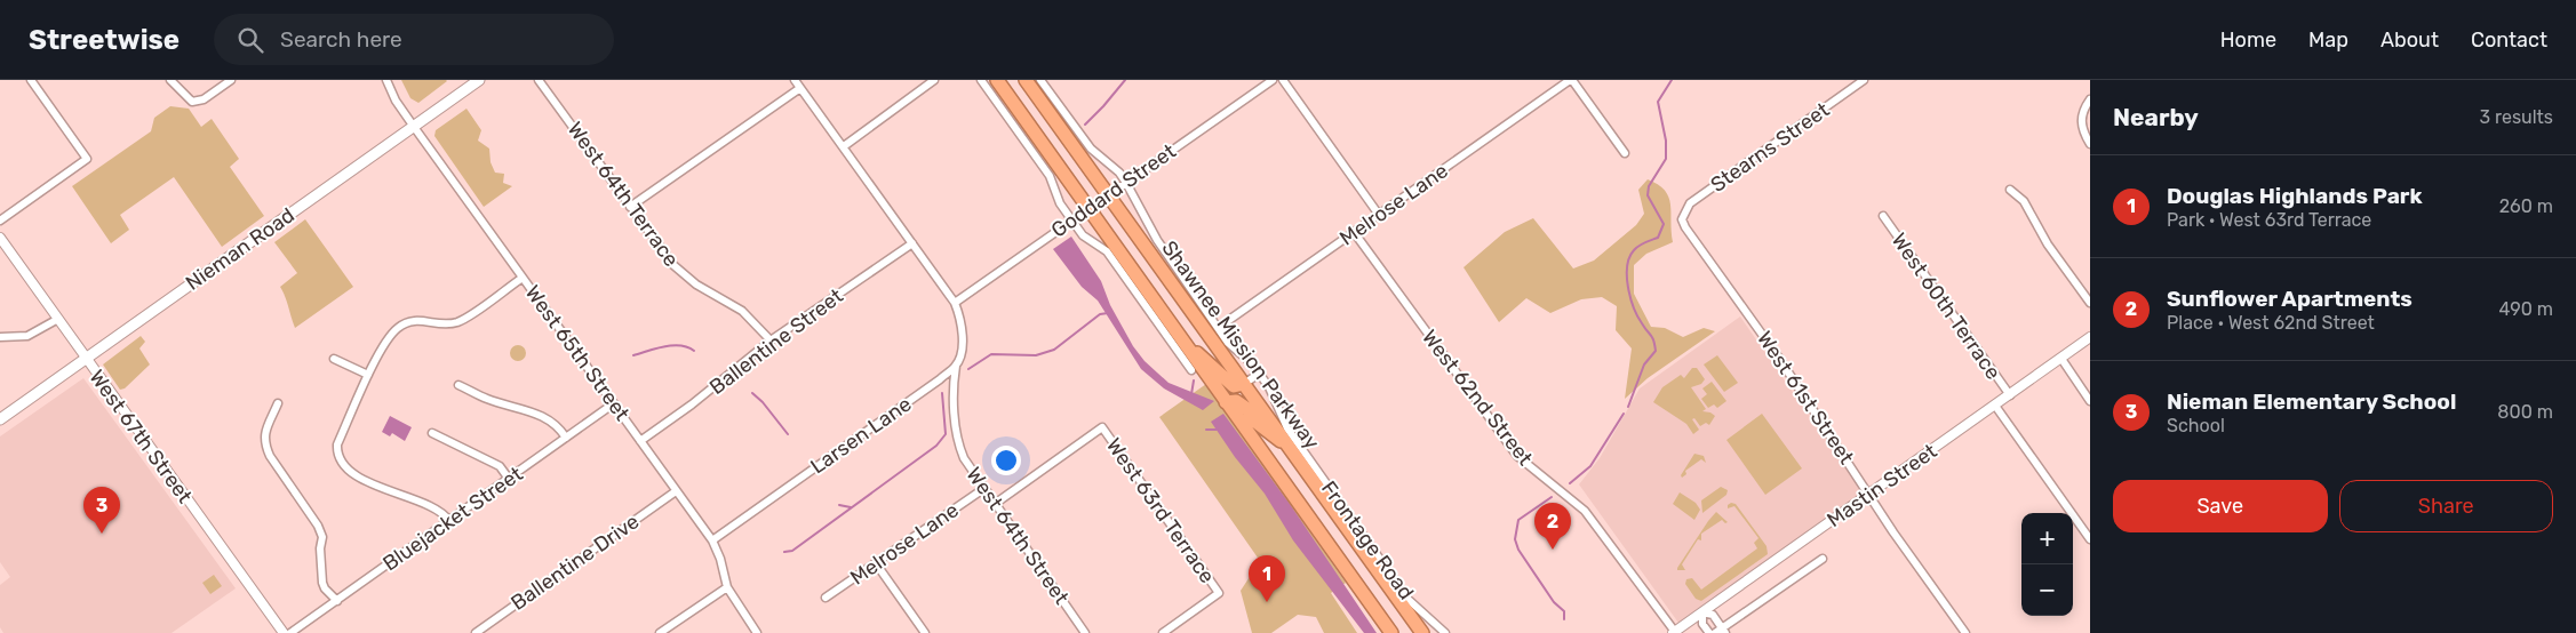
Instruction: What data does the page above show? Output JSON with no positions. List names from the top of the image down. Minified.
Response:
{"streets":{"highway":["Shawnee Mission Parkway"],"main road":["Nieman Road"],"street":["Stearns Street","Goddard Street","West 64th Terrace","Melrose Lane","West 60th Terrace","Ballentine Street","West 65th Street","West 62nd Street","West 61st Street","Larsen Lane","West 67th Street","Mastin Street","West 63rd Terrace","Bluejacket Street","West 64th Street","Frontage Road","Ballentine Drive"]},"crossings":[["Stearns Street","West 61st Street"],["Goddard Street","Shawnee Mission Parkway"],["Goddard Street","Frontage Road"],["West 64th Terrace","Ballentine Street"],["Melrose Lane","West 62nd Street"],["Melrose Lane","West 64th Street"],["Melrose Lane","Frontage Road"],["Nieman Road","West 65th Street"],["Nieman Road","West 67th Street"],["West 60th Terrace","Mastin Street"],["Ballentine Street","West 65th Street"],["West 65th Street","Larsen Lane"],["West 65th Street","Bluejacket Street"],["West 65th Street","Ballentine Drive"],["West 62nd Street","Mastin Street"],["West 61st Street","Mastin Street"],["Larsen Lane","West 64th Street"],["West 63rd Terrace","West 64th Street"]],"page":{"header":"Streetwise","search":"Search here","nav":["Home","Map","About","Contact"],"heading":["Nearby","3 results"],"list":[{"mark":"1","name":"Douglas Highlands Park","note":"Park · West 63rd Terrace","value":"260 m"},{"mark":"2","name":"Sunflower Apartments","note":"Place · West 62nd Street","value":"490 m"},{"mark":"3","name":"Nieman Elementary School","note":"School","value":"800 m"}],"buttons":["Save","Share"],"pins":["3","2","1"],"map_buttons":["+","−"]}}
